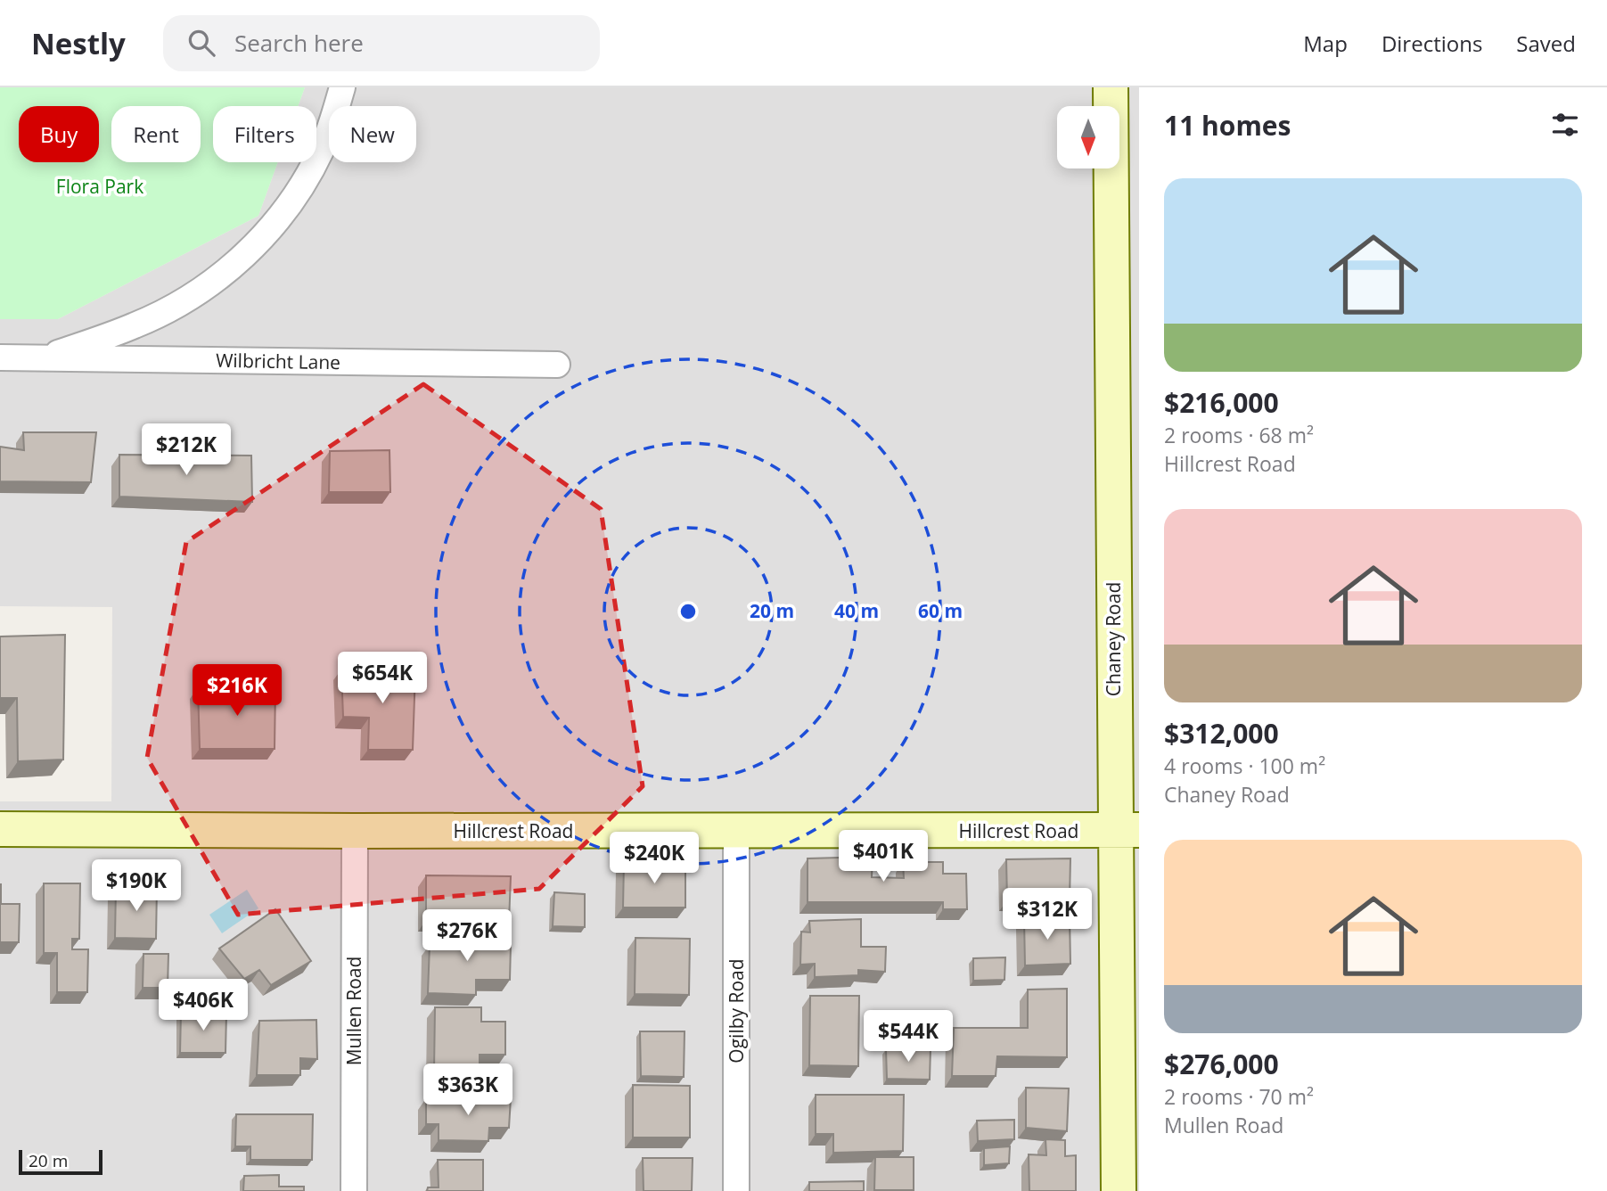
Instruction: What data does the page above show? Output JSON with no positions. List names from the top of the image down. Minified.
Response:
{"streets":{"street":["Wilbricht Lane","Chaney Road","Hillcrest Road","Mullen Road","Ogilby Road"]},"crossings":[["Chaney Road","Hillcrest Road"],["Hillcrest Road","Mullen Road"],["Hillcrest Road","Ogilby Road"]],"parks":["Flora Park"],"scale_bar":"20 m","north":"bottom","page":{"header":"Nestly","search":"Search here","nav":["Map","Directions","Saved"],"heading":"11 homes","chip":["Buy","Rent","Filters","New"],"list":[{"name":"$216,000","note":"2 rooms · 68 m² · Hillcrest Road"},{"name":"$312,000","note":"4 rooms · 100 m² · Chaney Road"},{"name":"$276,000","note":"2 rooms · 70 m² · Mullen Road"}],"price":["$212K","$654K","$216K","$401K","$240K","$190K","$312K","$276K","$406K","$544K","$363K"],"scale":"20 m"},"rings":["20 m","40 m","60 m"]}
